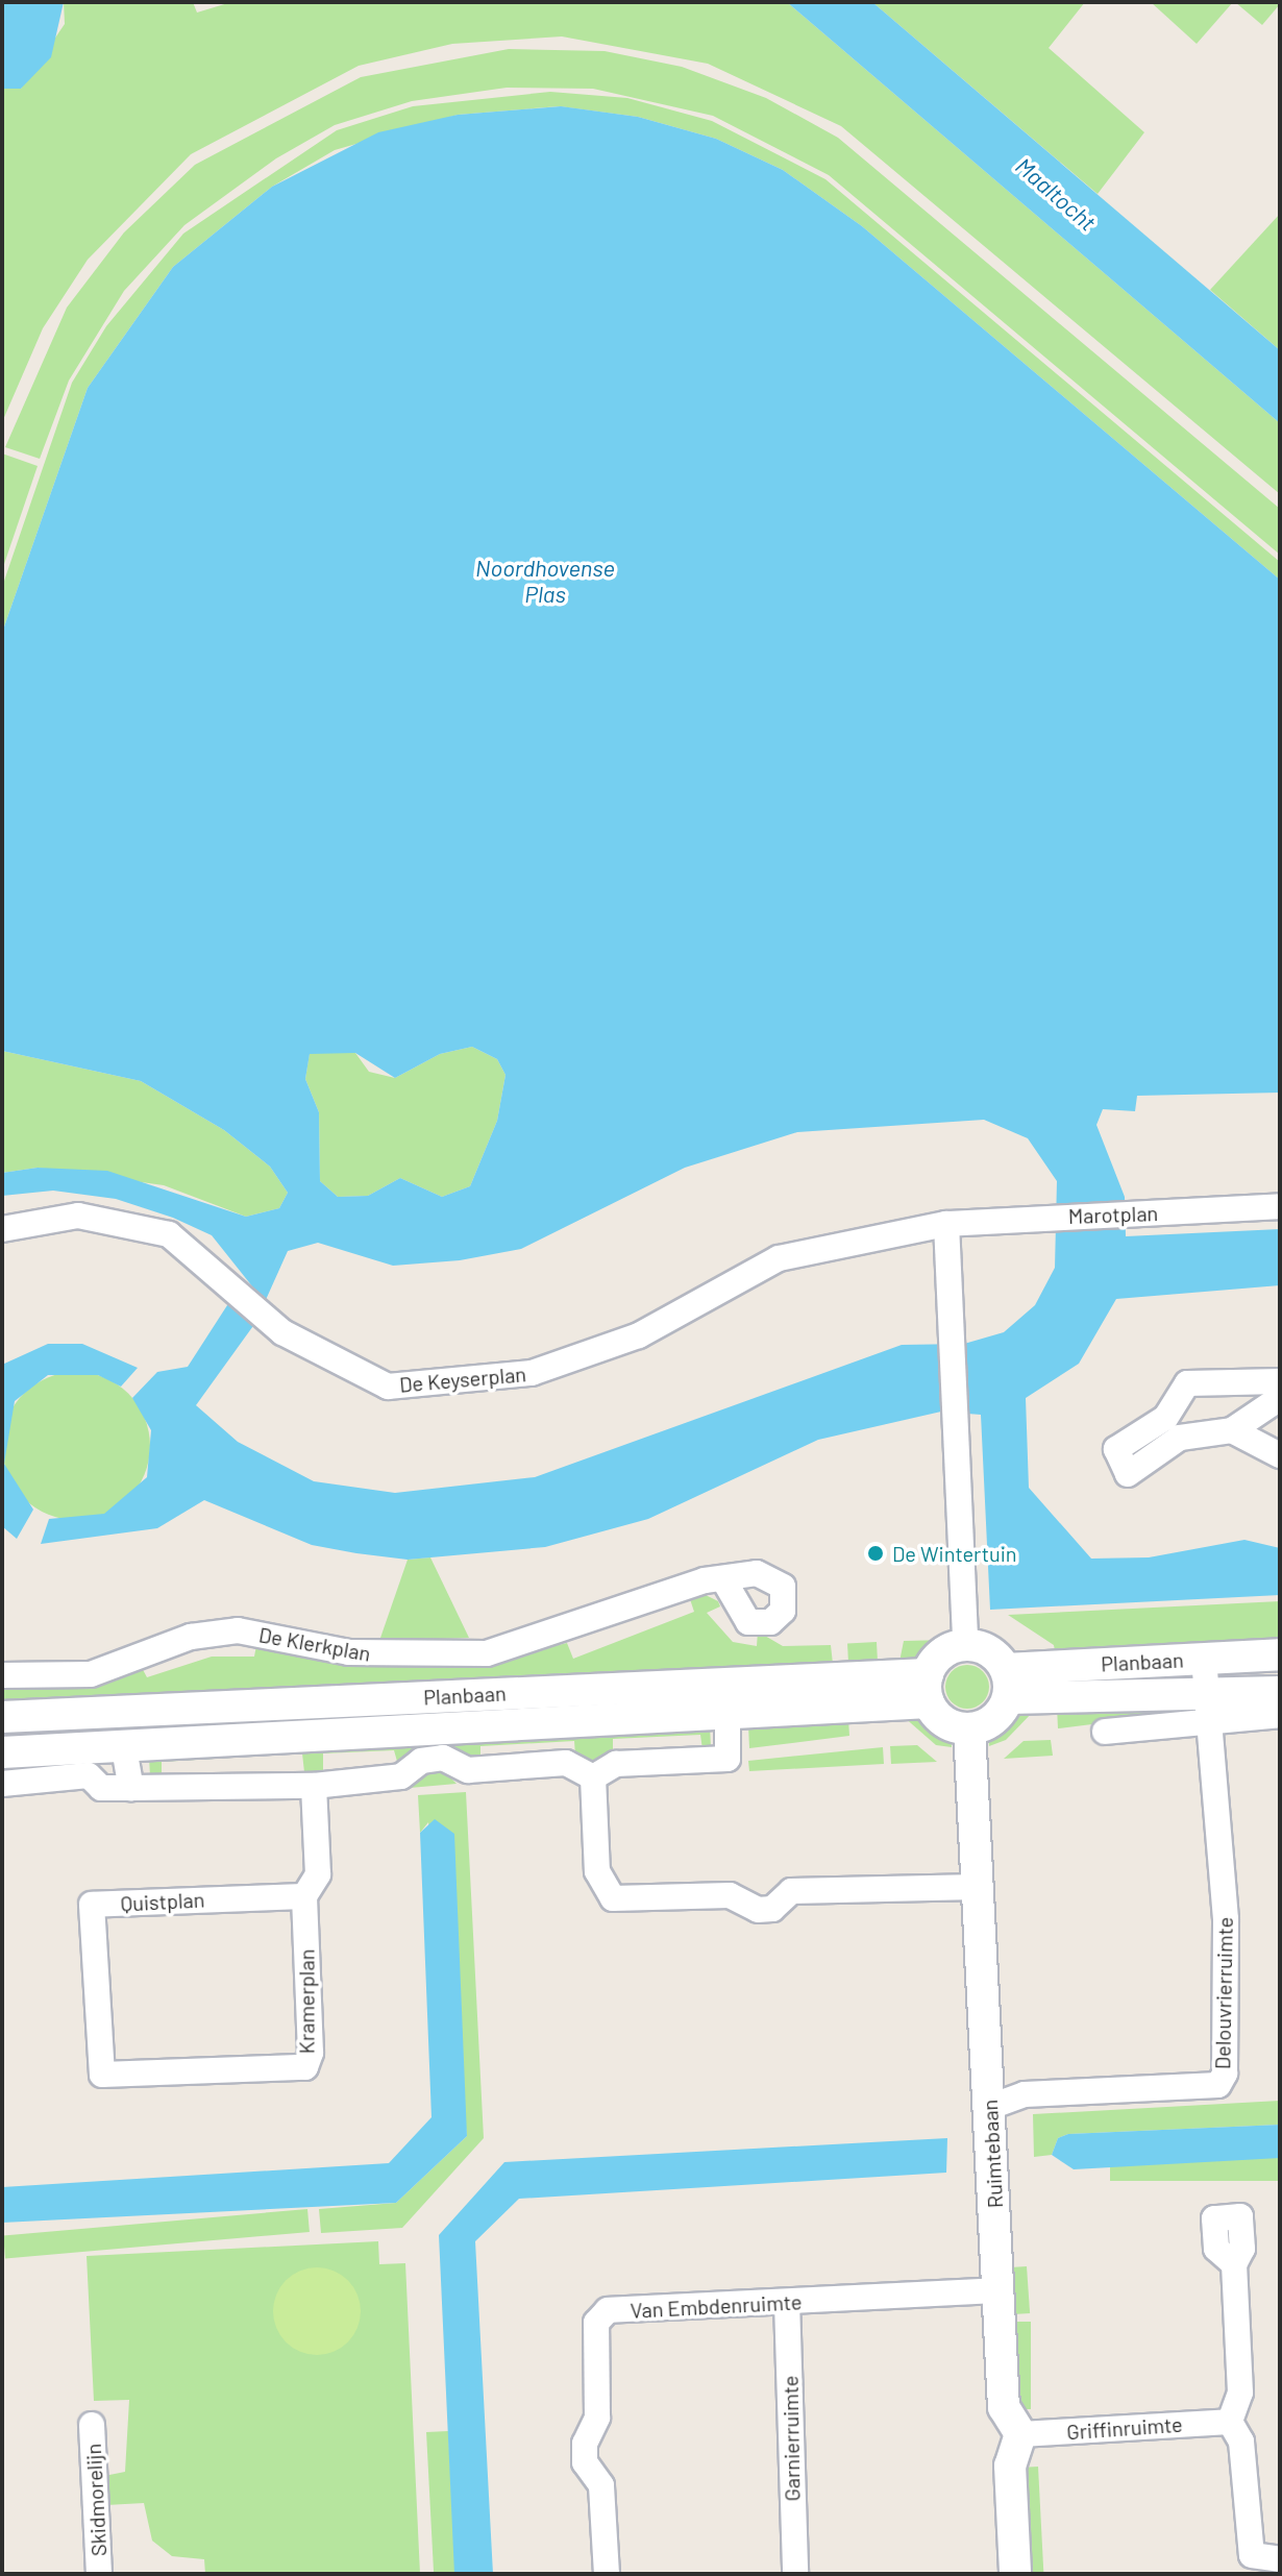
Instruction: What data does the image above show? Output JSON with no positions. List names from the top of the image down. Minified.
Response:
{"streets":{"street":["Marotplan","De Keyserplan","De Klerkplan","Planbaan","Quistplan","Delouvrierruimte","Kramerplan","Ruimtebaan","Van Embdenruimte","Griffinruimte","Garnierruimte","Skidmorelijn"]},"crossings":[["Marotplan","De Keyserplan"],["Planbaan","Delouvrierruimte"],["Planbaan","Ruimtebaan"],["Quistplan","Kramerplan"],["Delouvrierruimte","Ruimtebaan"],["Ruimtebaan","Van Embdenruimte"],["Ruimtebaan","Griffinruimte"],["Van Embdenruimte","Garnierruimte"]],"water":["Maaltocht","Noordhovense Plas"],"places":["De Wintertuin"]}
